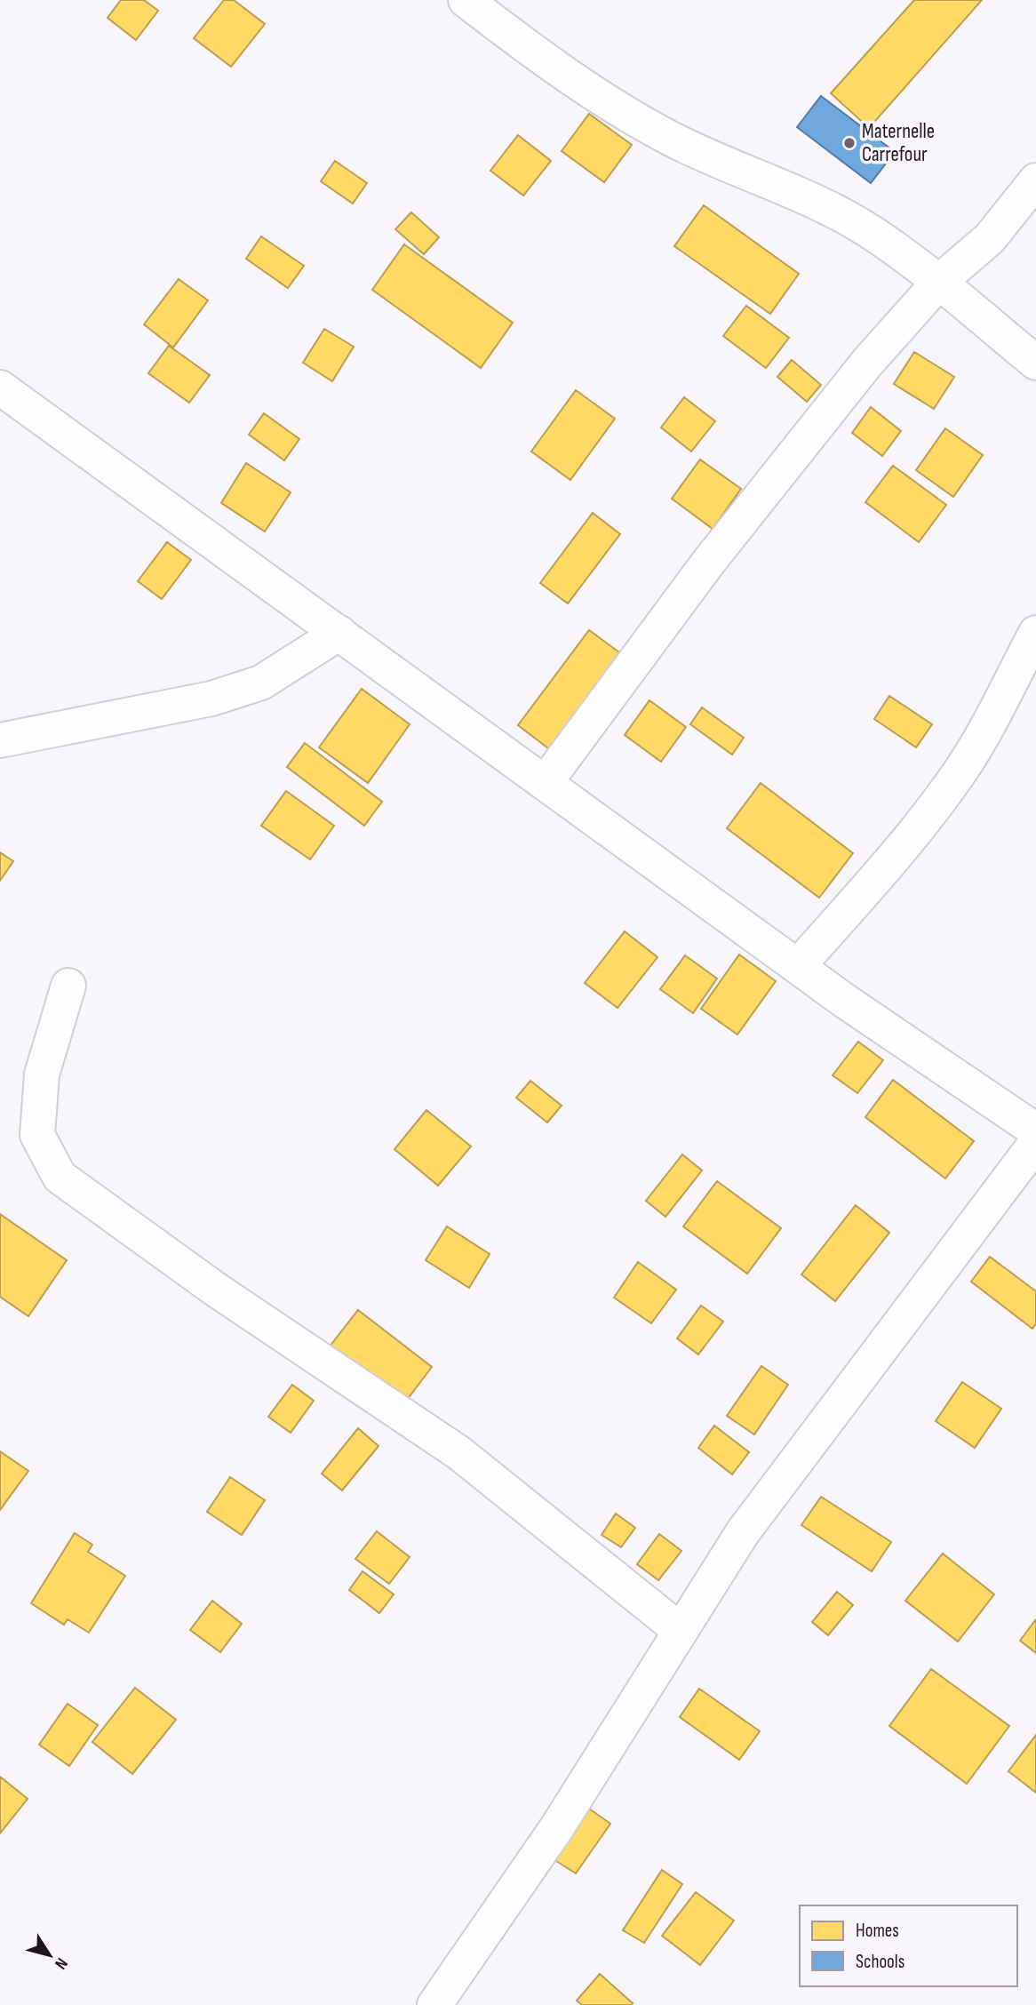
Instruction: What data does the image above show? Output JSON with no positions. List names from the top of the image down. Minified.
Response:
{"places":["Maternelle Carrefour"],"legend":["Homes","Schools"],"north":"bottom right"}
